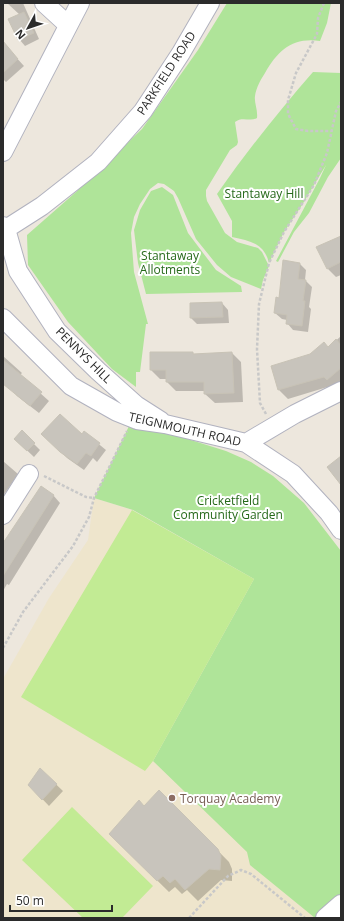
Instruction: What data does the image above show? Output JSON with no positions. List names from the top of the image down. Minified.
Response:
{"streets":{"street":["PARKFIELD ROAD","PENNYS HILL","TEIGNMOUTH ROAD"]},"crossings":[["PARKFIELD ROAD","PENNYS HILL"],["PENNYS HILL","TEIGNMOUTH ROAD"]],"parks":["Stantaway Hill","Stantaway Allotments","Cricketfield Community Garden"],"places":["Torquay Academy"],"scale_bar":"50 m","north":"bottom left"}
